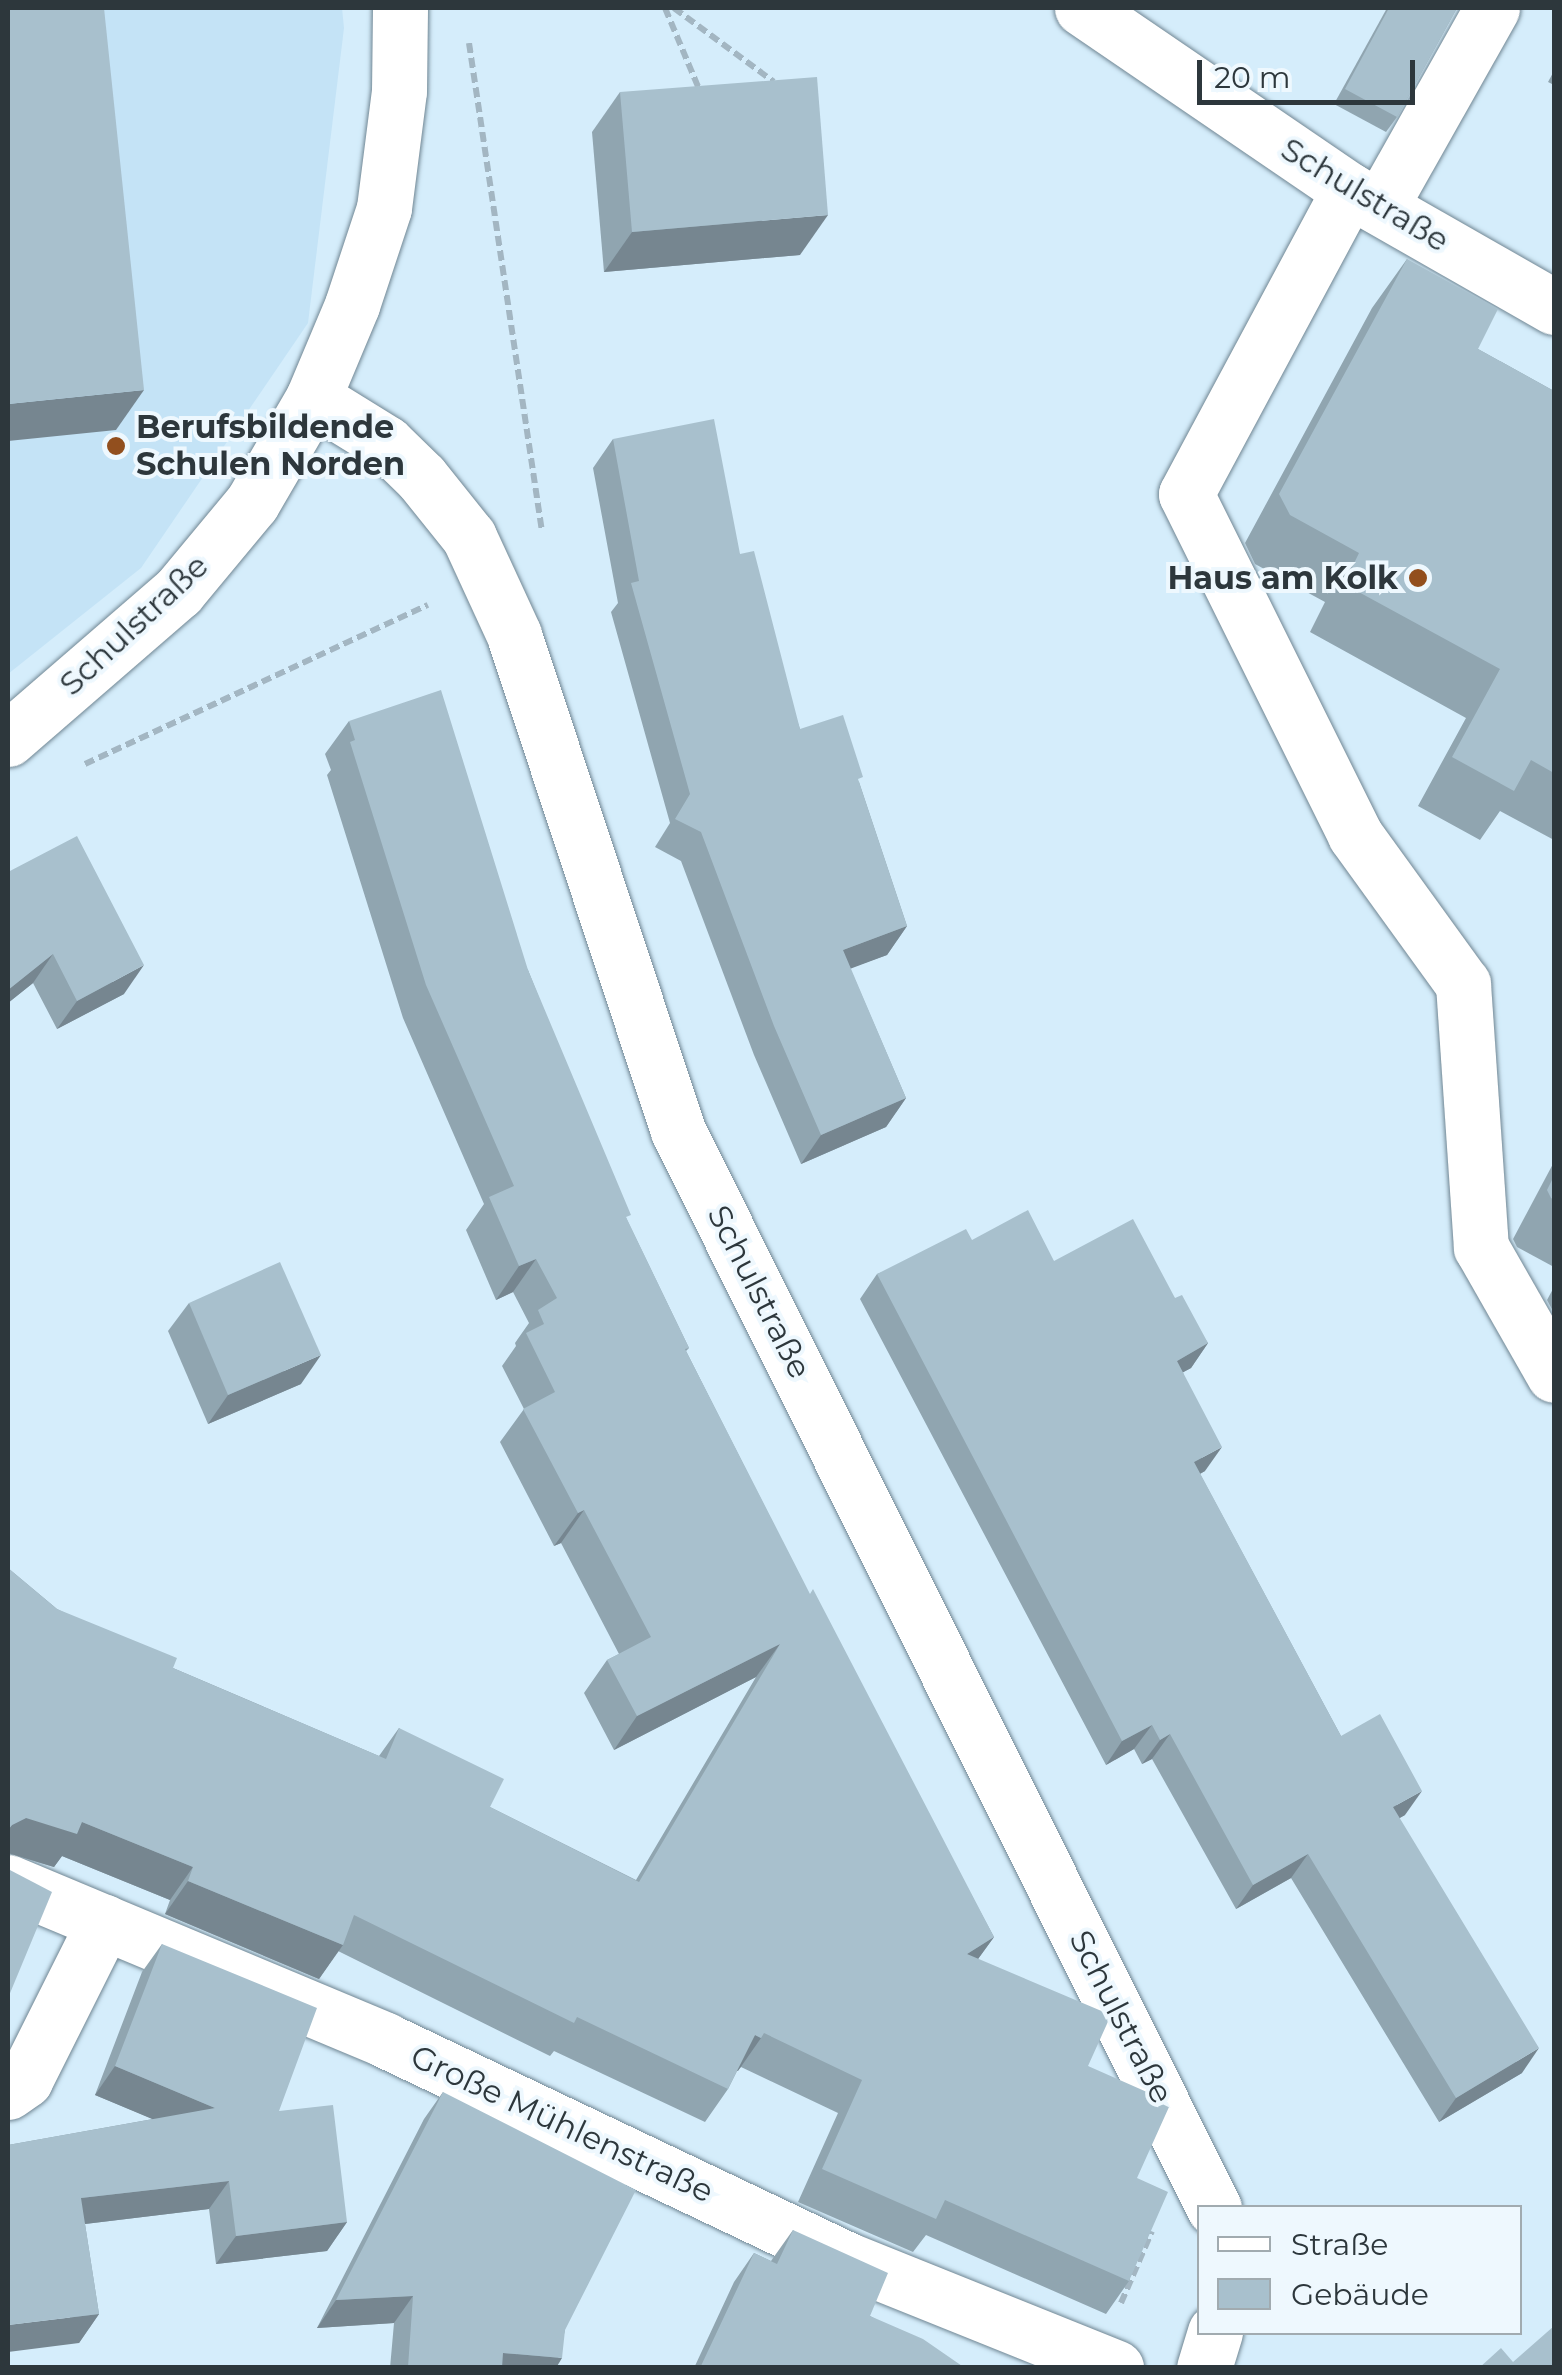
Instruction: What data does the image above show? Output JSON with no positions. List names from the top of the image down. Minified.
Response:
{"streets":{"street":["Schulstraße","Große Mühlenstraße"]},"places":["Berufsbildende Schulen Norden","Haus am Kolk"],"legend":["Straße","Gebäude"],"scale_bar":"20 m"}
